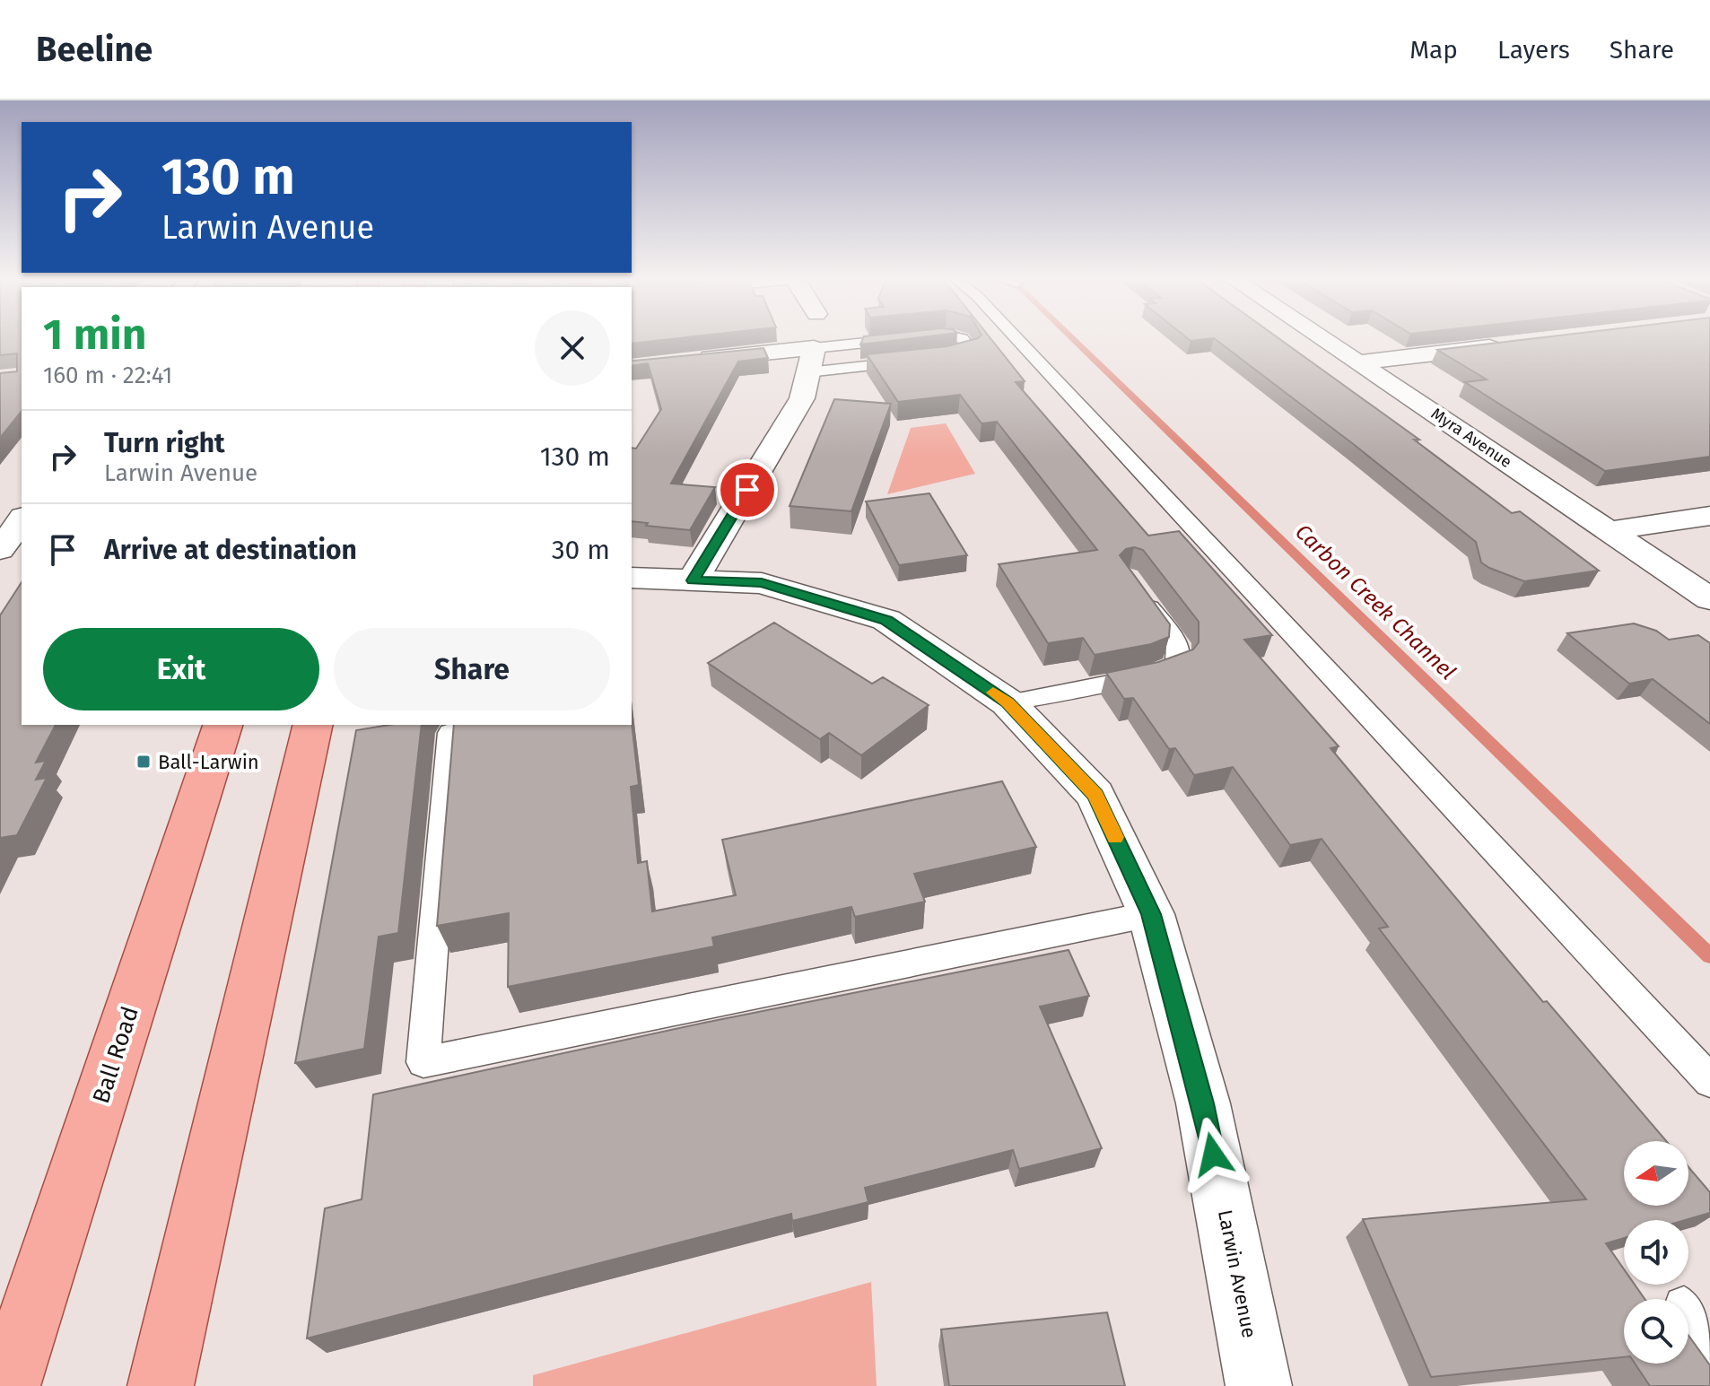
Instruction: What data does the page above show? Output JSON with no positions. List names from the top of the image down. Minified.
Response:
{"streets":{"main road":["Ball Road"],"street":["Myra Avenue","Larwin Avenue"]},"water":["Carbon Creek Channel"],"places":{"transit":["Ball-Larwin"]},"north":"left","page":{"header":"Beeline","nav":["Map","Layers","Share"],"turn":["130 m","Larwin Avenue"],"heading":["1 min","160 m · 22:41"],"list":[{"name":"Turn right","note":"Larwin Avenue","value":"130 m"},{"name":"Arrive at destination","value":"30 m"}],"buttons":["Exit","Share"]}}
